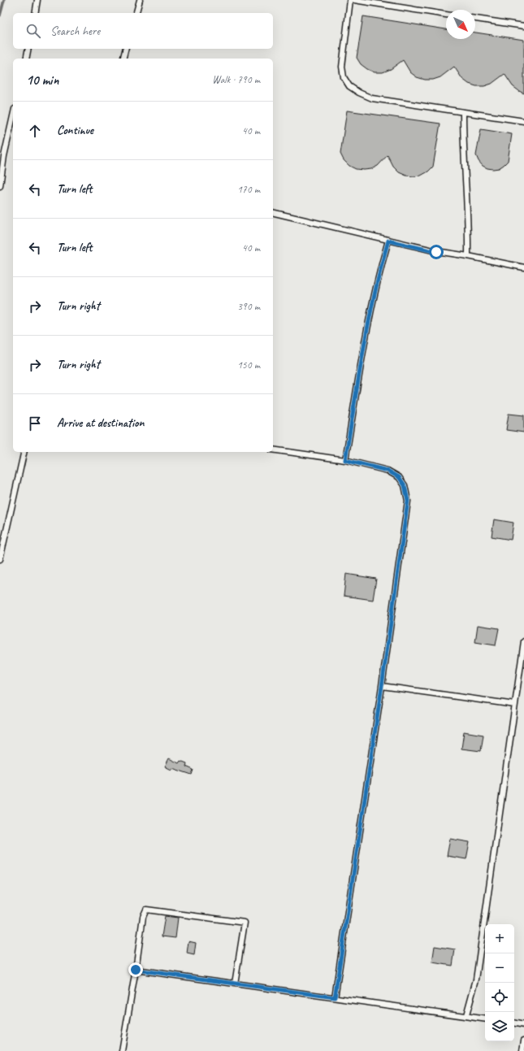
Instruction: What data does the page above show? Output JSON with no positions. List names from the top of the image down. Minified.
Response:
{"north":"bottom right","page":{"search":"Search here","heading":["10 min","Walk · 790 m"],"list":[["Continue","40 m"],["Turn left","170 m"],["Turn left","40 m"],["Turn right","390 m"],["Turn right","150 m"],"Arrive at destination"],"map_buttons":["+","−"]}}
